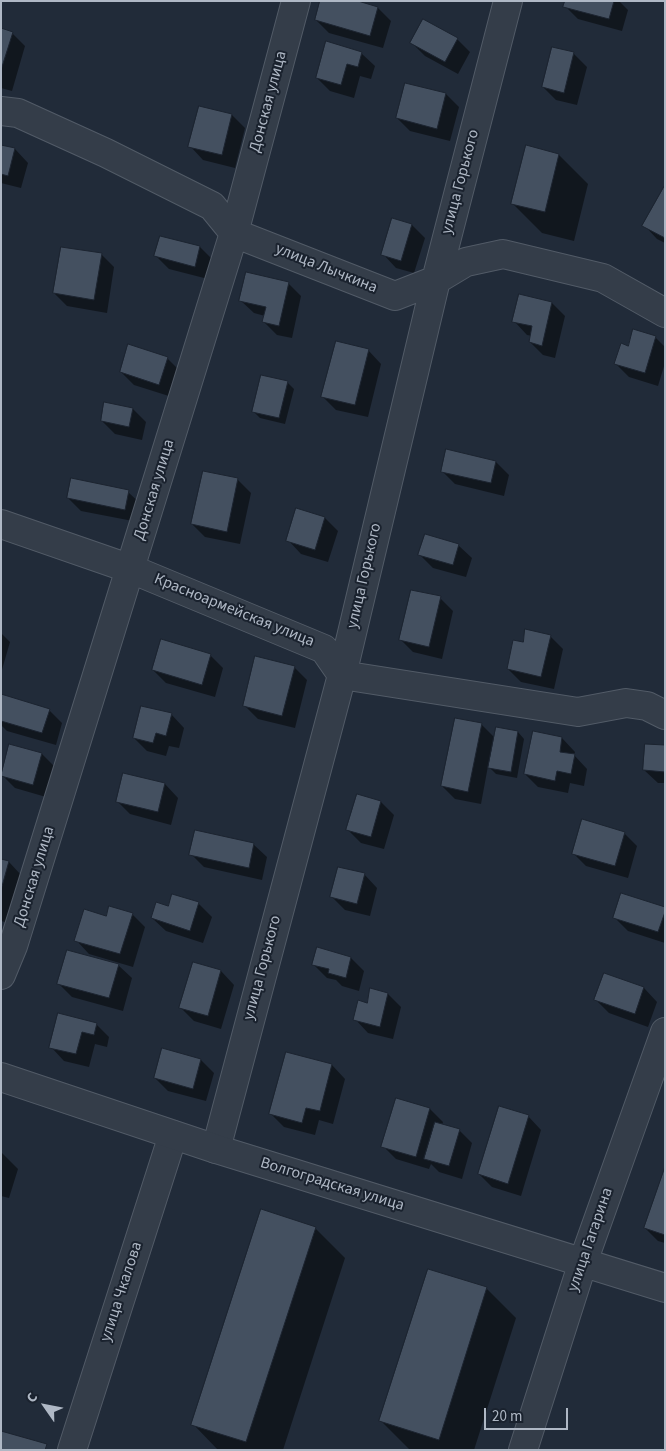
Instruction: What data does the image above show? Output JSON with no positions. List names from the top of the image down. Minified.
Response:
{"streets":{"street":["Донская улица","улица Горького","улица Лычкина","Красноармейская улица","Волгоградская улица","улица Гагарина","улица Чкалова"]},"crossings":[["Донская улица","улица Лычкина"],["Донская улица","Красноармейская улица"],["улица Горького","улица Лычкина"],["улица Горького","Красноармейская улица"],["улица Горького","Волгоградская улица"],["Волгоградская улица","улица Гагарина"],["Волгоградская улица","улица Чкалова"]],"scale_bar":"20 m","north":"top left"}
